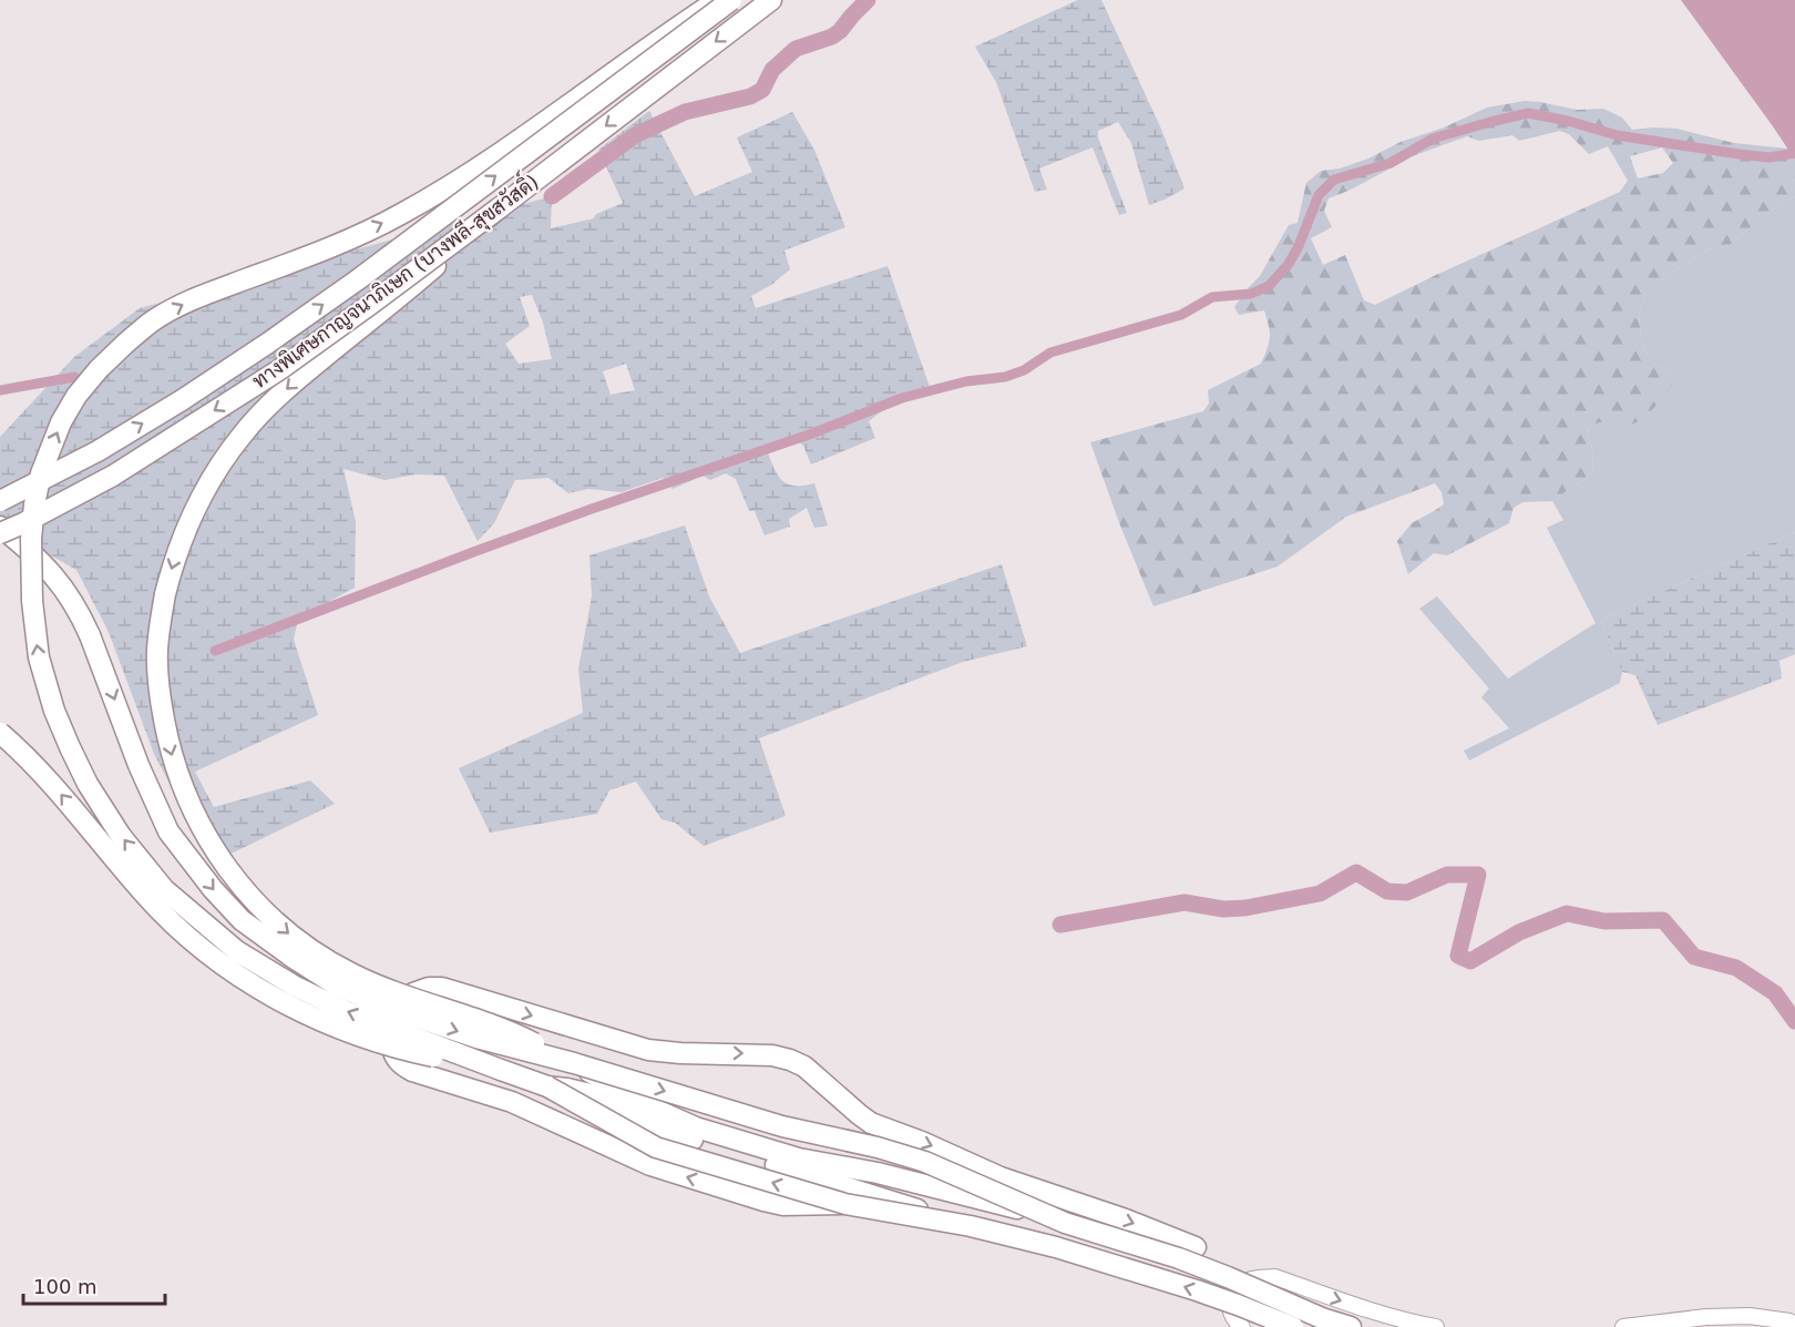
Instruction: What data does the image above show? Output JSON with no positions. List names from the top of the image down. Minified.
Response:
{"streets":{"highway":["ทางพิเศษกาญจนาภิเษก (บางพลี-สุขสวัสดิ์)"]},"scale_bar":"100 m"}
